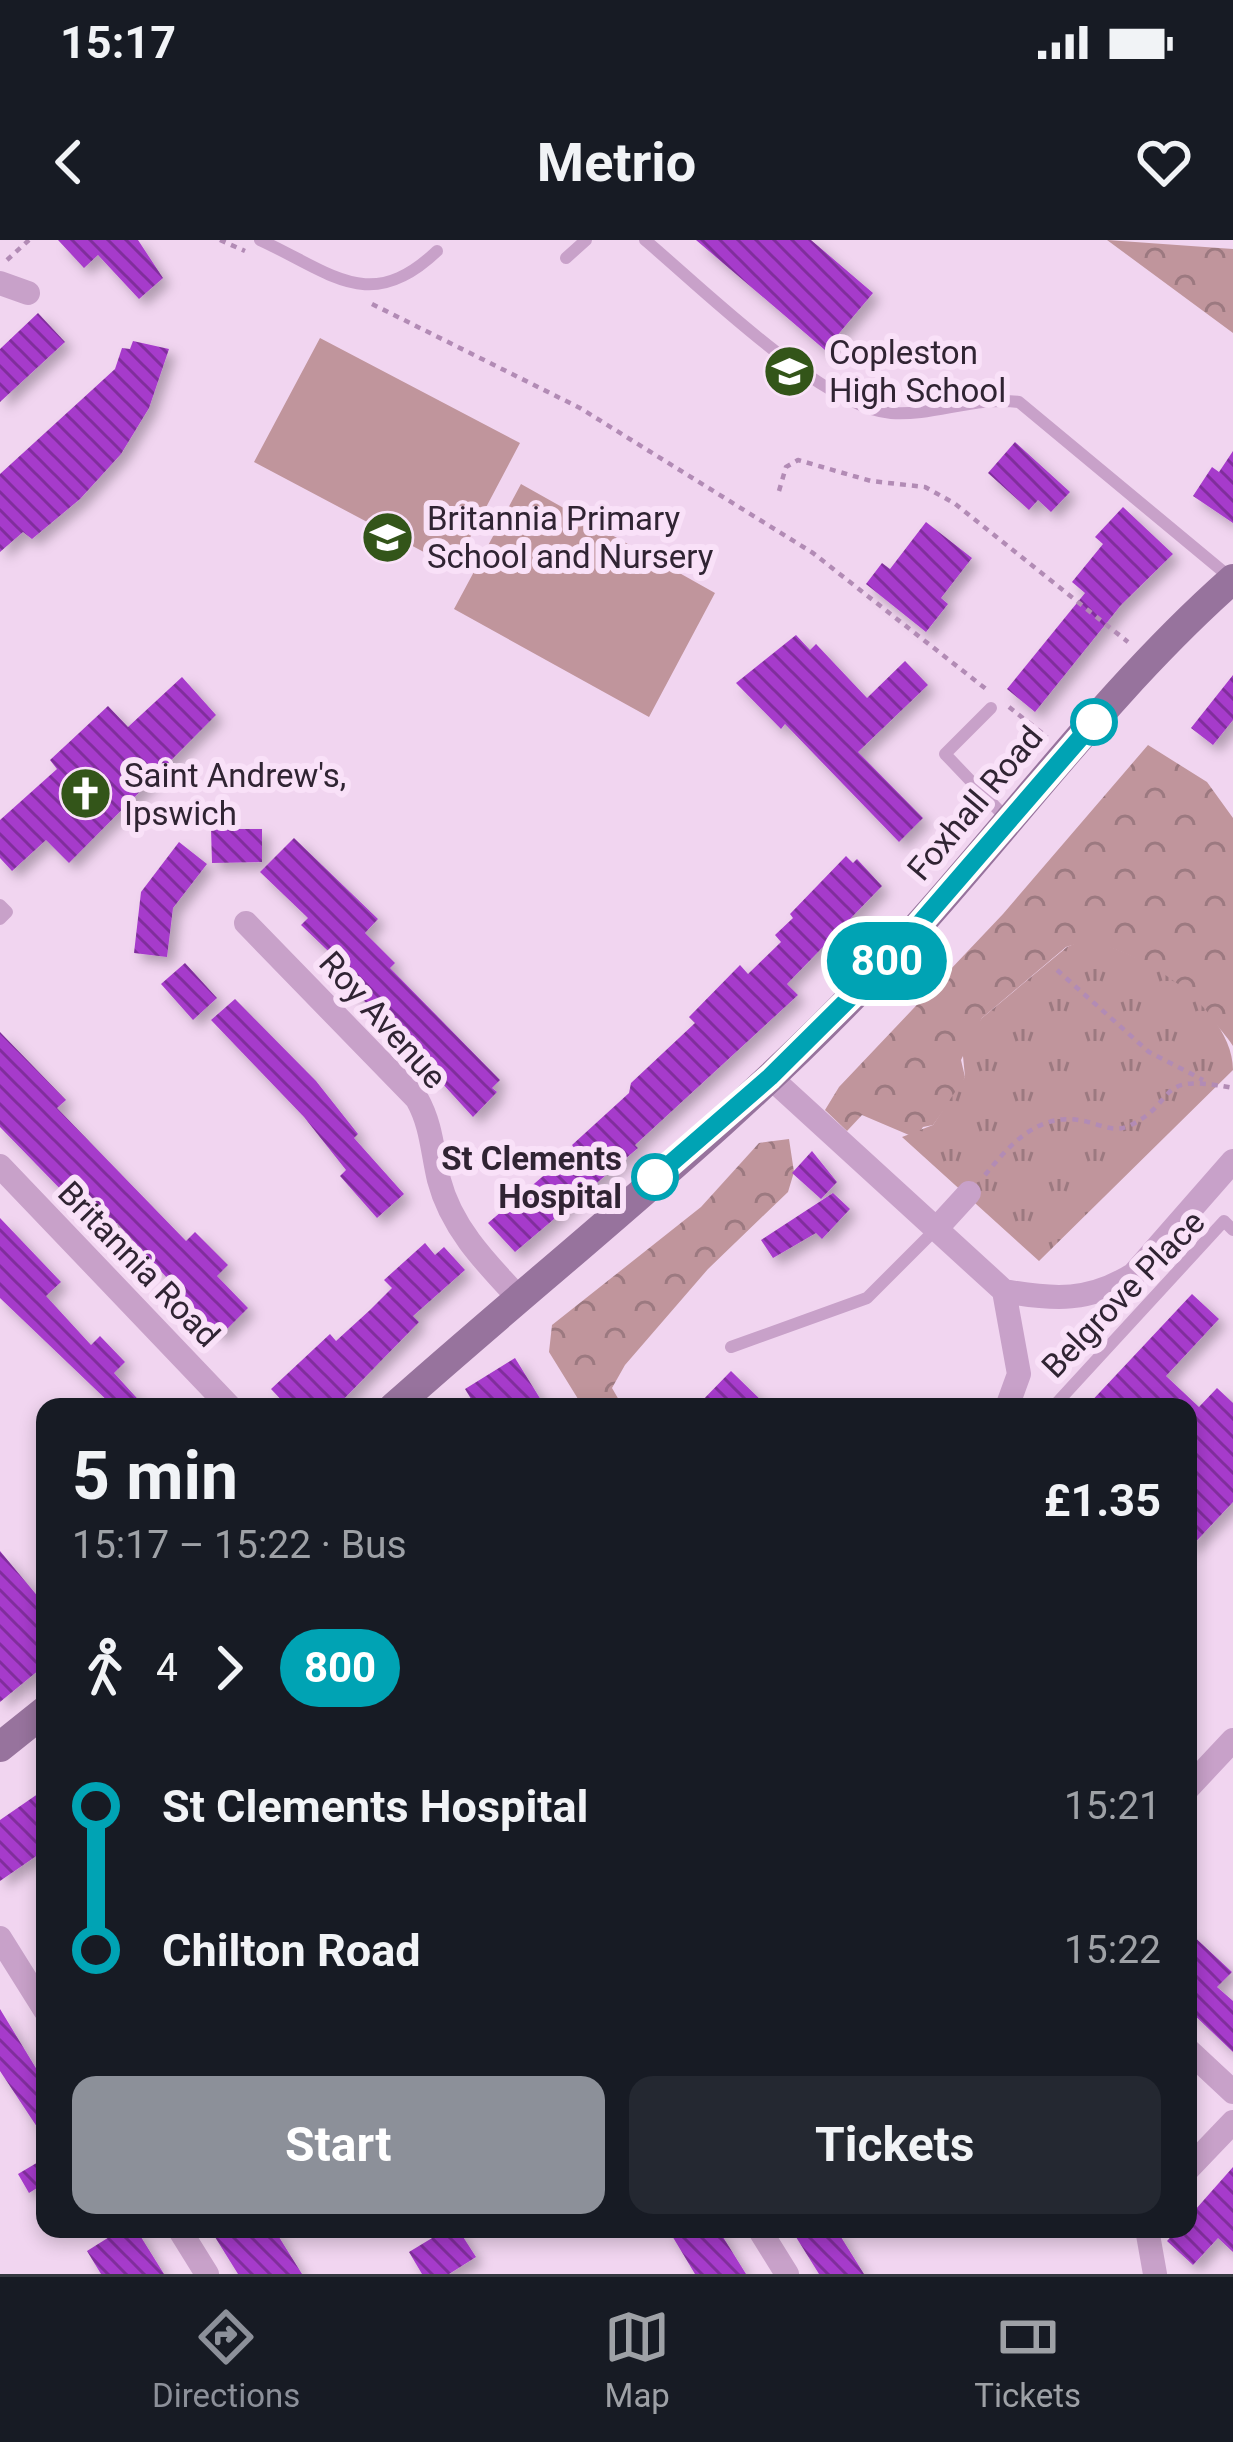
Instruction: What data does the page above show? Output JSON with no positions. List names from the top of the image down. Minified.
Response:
{"streets":{"street":["Foxhall Road","Roy Avenue","Britannia Road"],"lane":["Belgrove Place"]},"crossings":[["Foxhall Road","Roy Avenue"]],"places":{"school or university":["Copleston High School","Britannia Primary School and Nursery"],"church":["Saint Andrew's, Ipswich"],"other":["St Clements Hospital"]},"lines":["bus line 800"],"page":{"status":"15:17","header":"Metrio","on_map":"800","heading":["5 min","15:17 – 15:22 · Bus","£1.35"],"legs":["4","800"],"list":[{"name":"St Clements Hospital","value":"15:21"},{"name":"Chilton Road","value":"15:22"}],"buttons":["Start","Tickets"],"tabs":["Directions","Map","Tickets"]}}
